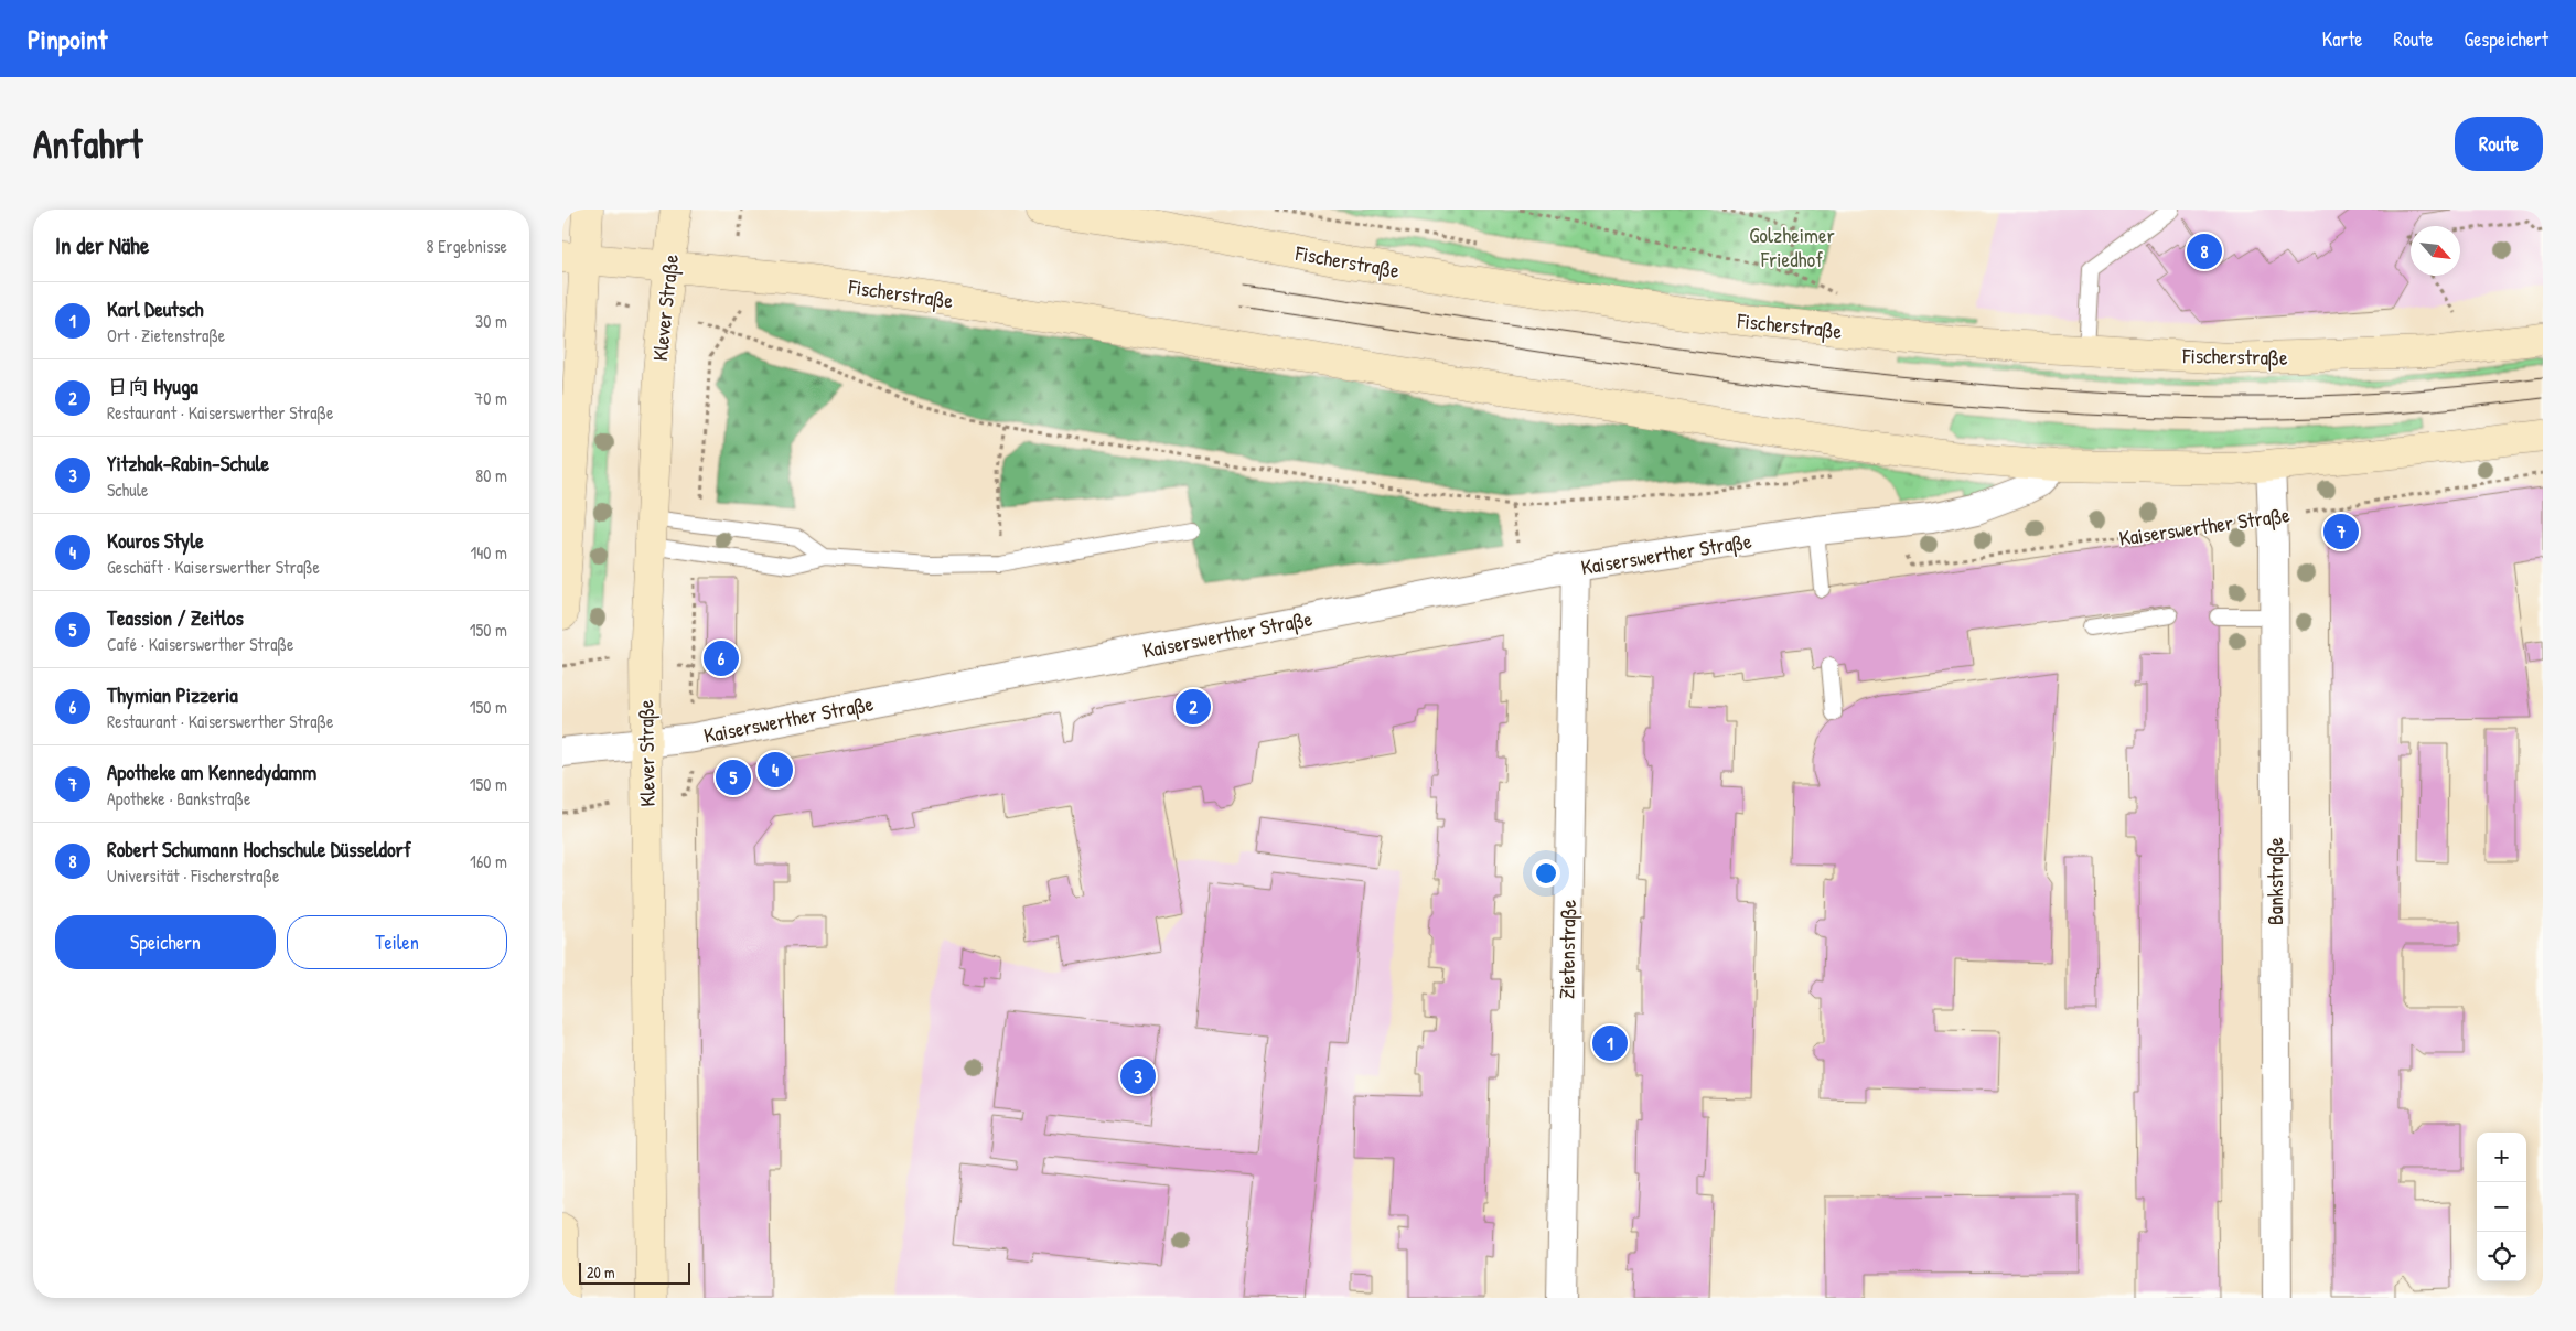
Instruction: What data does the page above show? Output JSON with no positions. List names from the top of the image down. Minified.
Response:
{"streets":{"main road":["Fischerstraße","Klever Straße"],"street":["Kaiserswerther Straße","Bankstraße","Zietenstraße"]},"crossings":[["Fischerstraße","Klever Straße"],["Fischerstraße","Kaiserswerther Straße"],["Klever Straße","Kaiserswerther Straße"],["Kaiserswerther Straße","Bankstraße"],["Kaiserswerther Straße","Zietenstraße"]],"parks":["Golzheimer Friedhof"],"scale_bar":"20 m","north":"bottom right","page":{"header":"Pinpoint","nav":["Karte","Route","Gespeichert"],"buttons":["Route",["Speichern","Teilen"]],"title":"Anfahrt","heading":["In der Nähe","8 Ergebnisse"],"pins":["8","7","6","2","4","5","1","3"],"list":[{"mark":"1","name":"Karl Deutsch","note":"Ort · Zietenstraße","value":"30 m"},{"mark":"2","name":"日向 Hyuga","note":"Restaurant · Kaiserswerther Straße","value":"70 m"},{"mark":"3","name":"Yitzhak-Rabin-Schule","note":"Schule","value":"80 m"},{"mark":"4","name":"Kouros Style","note":"Geschäft · Kaiserswerther Straße","value":"140 m"},{"mark":"5","name":"Teassion / Zeitlos","note":"Café · Kaiserswerther Straße","value":"150 m"},{"mark":"6","name":"Thymian Pizzeria","note":"Restaurant · Kaiserswerther Straße","value":"150 m"},{"mark":"7","name":"Apotheke am Kennedydamm","note":"Apotheke · Bankstraße","value":"150 m"},{"mark":"8","name":"Robert Schumann Hochschule Düsseldorf","note":"Universität · Fischerstraße","value":"160 m"}],"map_buttons":["+","−"],"scale":"20 m"}}
